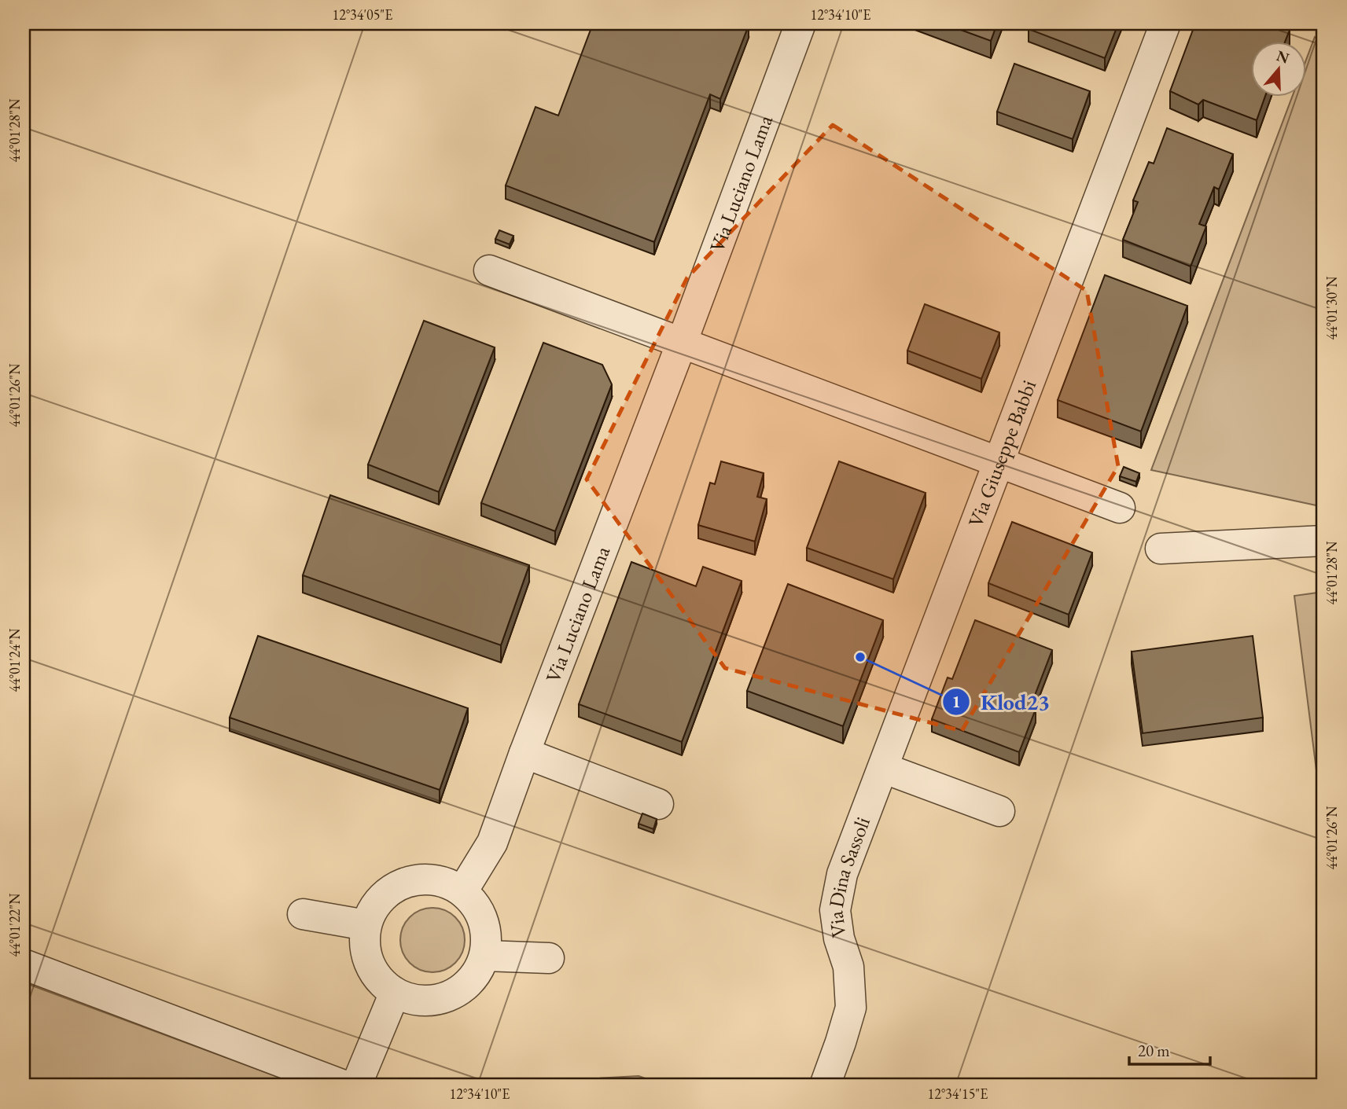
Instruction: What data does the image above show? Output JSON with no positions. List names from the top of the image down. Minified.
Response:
{"streets":{"street":["Via Luciano Lama","Via Giuseppe Babbi","Via Dina Sassoli"]},"crossings":[["Via Giuseppe Babbi","Via Dina Sassoli"]],"places":["Klod23"],"scale_bar":"20 m","north":"top","coordinates":["12°34'05\"E","12°34'10\"E","44°01'28\"N","44°01'30\"N","44°01'26\"N","44°01'24\"N","44°01'22\"N","12°34'15\"E"]}
